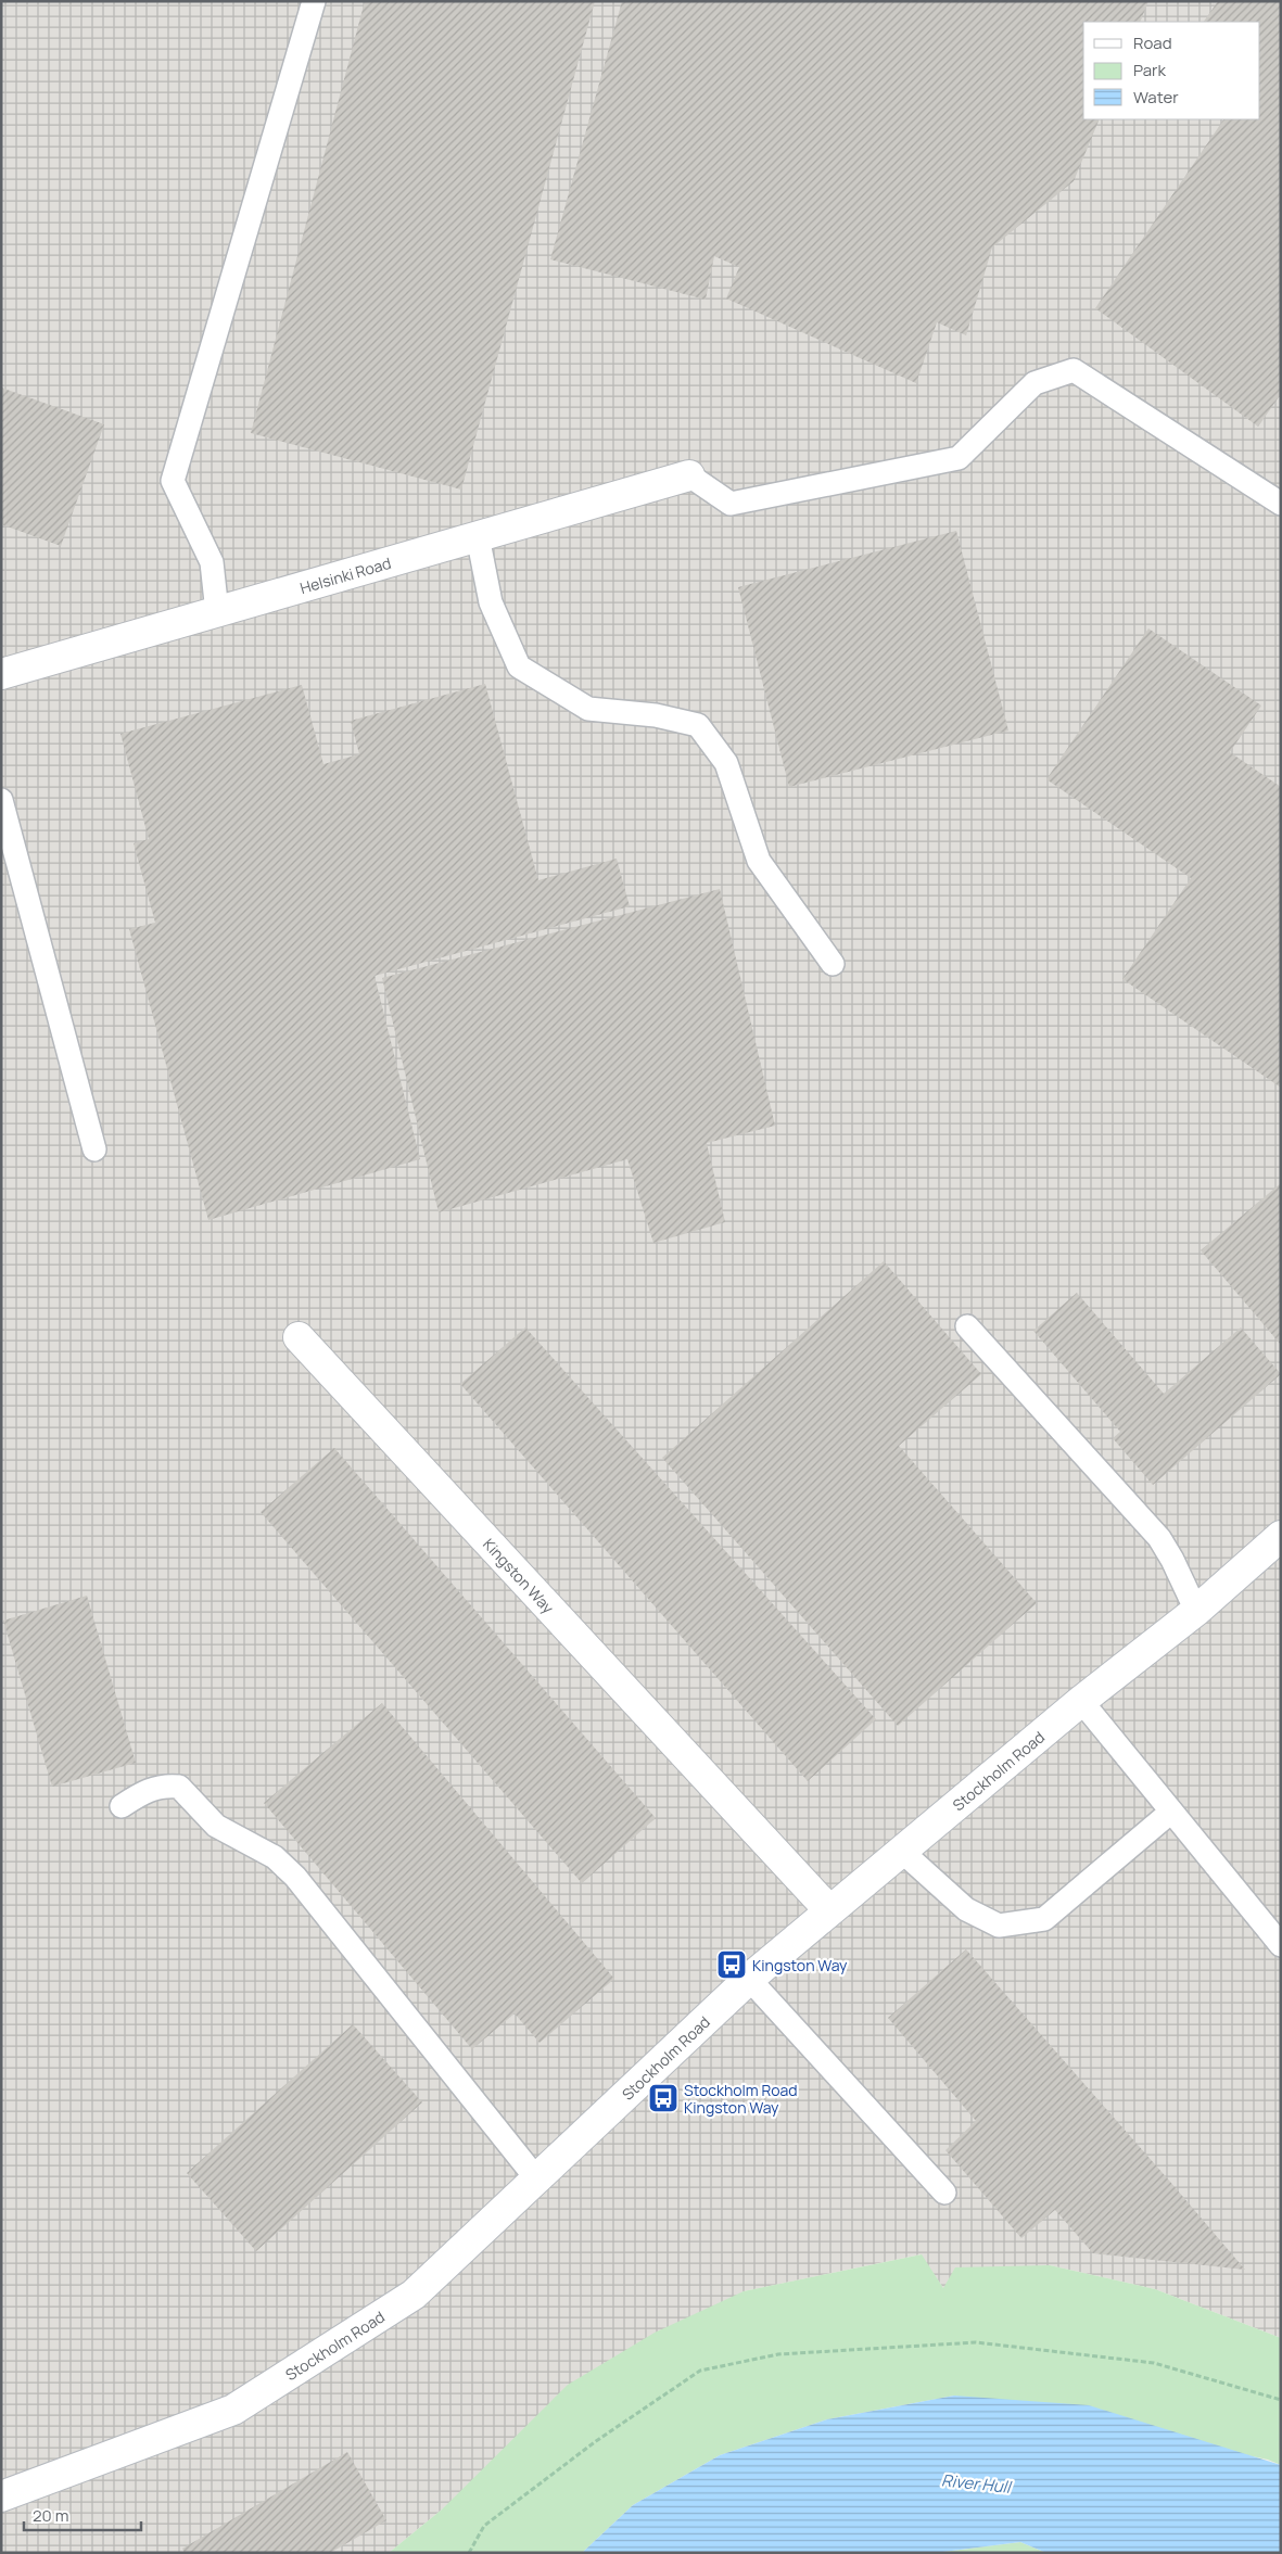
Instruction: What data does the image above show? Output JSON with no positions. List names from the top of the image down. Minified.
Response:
{"streets":{"street":["Helsinki Road","Kingston Way","Stockholm Road"]},"crossings":[["Kingston Way","Stockholm Road"]],"water":["River Hull"],"places":{"bus stop":["Kingston Way","Stockholm Road Kingston Way"]},"legend":["Road","Park","Water"],"scale_bar":"20 m"}
